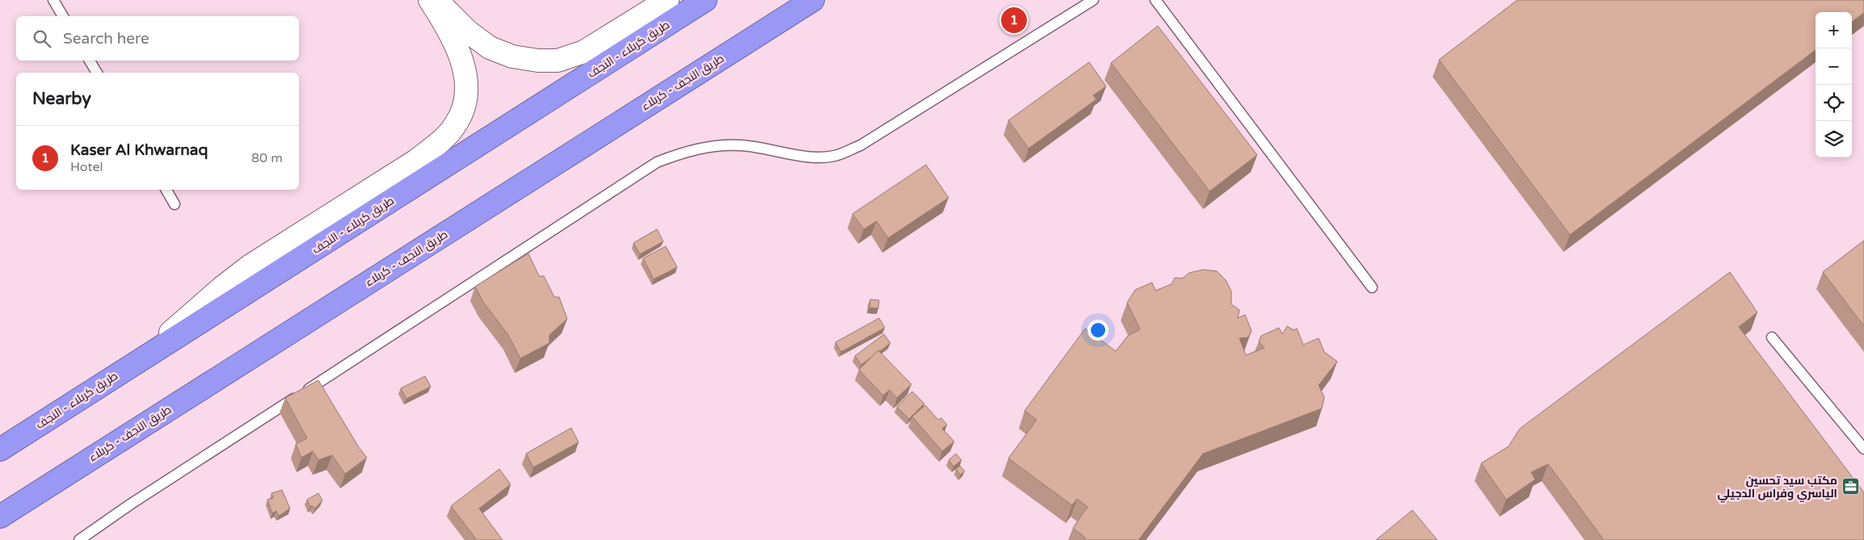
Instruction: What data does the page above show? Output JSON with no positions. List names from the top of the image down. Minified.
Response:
{"streets":{"highway":["طريق کربلاء - النجف","طريق النجف - کربلاء"]},"places":{"office":["مكتب سيد تحسين الياسري وفراس الدجيلي"]},"page":{"pins":"1","map_buttons":["+","−"],"search":"Search here","heading":"Nearby","list":[{"mark":"1","name":"Kaser Al Khwarnaq","note":"Hotel","value":"80 m"}]}}
